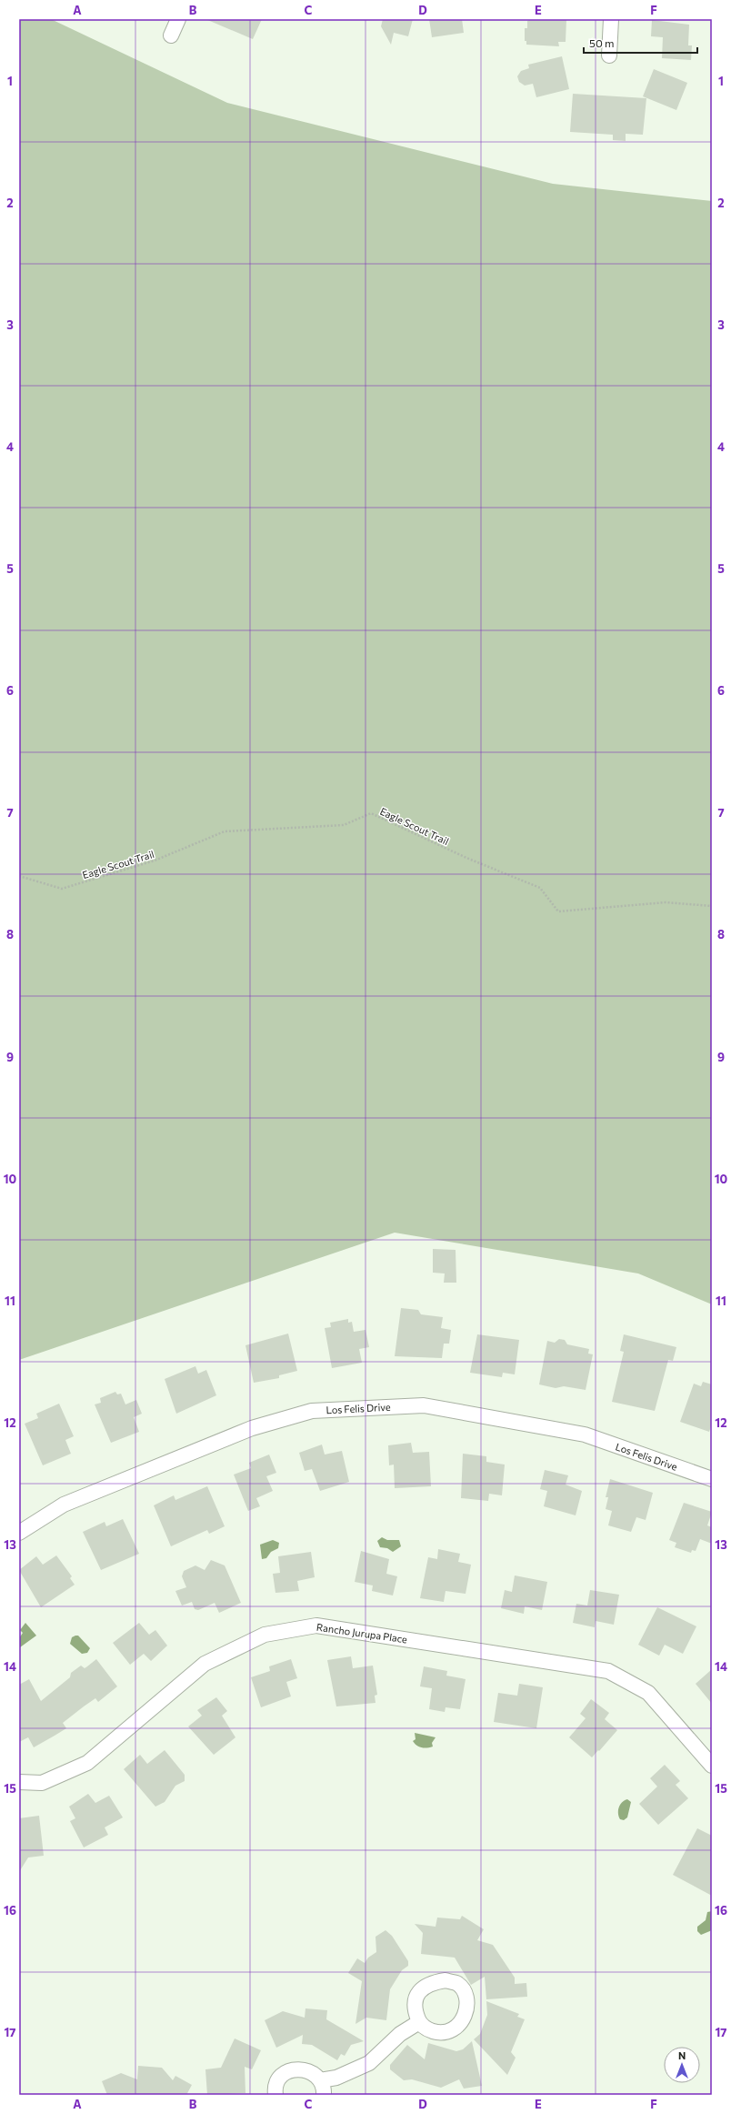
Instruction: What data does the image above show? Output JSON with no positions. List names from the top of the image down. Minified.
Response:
{"streets":{"street":["Los Felis Drive","Rancho Jurupa Place"],"path":["Eagle Scout Trail"]},"scale_bar":"50 m","north":"top","grid":{"columns":["A","B","C","D","E","F"],"rows":["1","2","3","4","5","6","7","8","9","10","11","12","13","14","15","16","17"]}}
